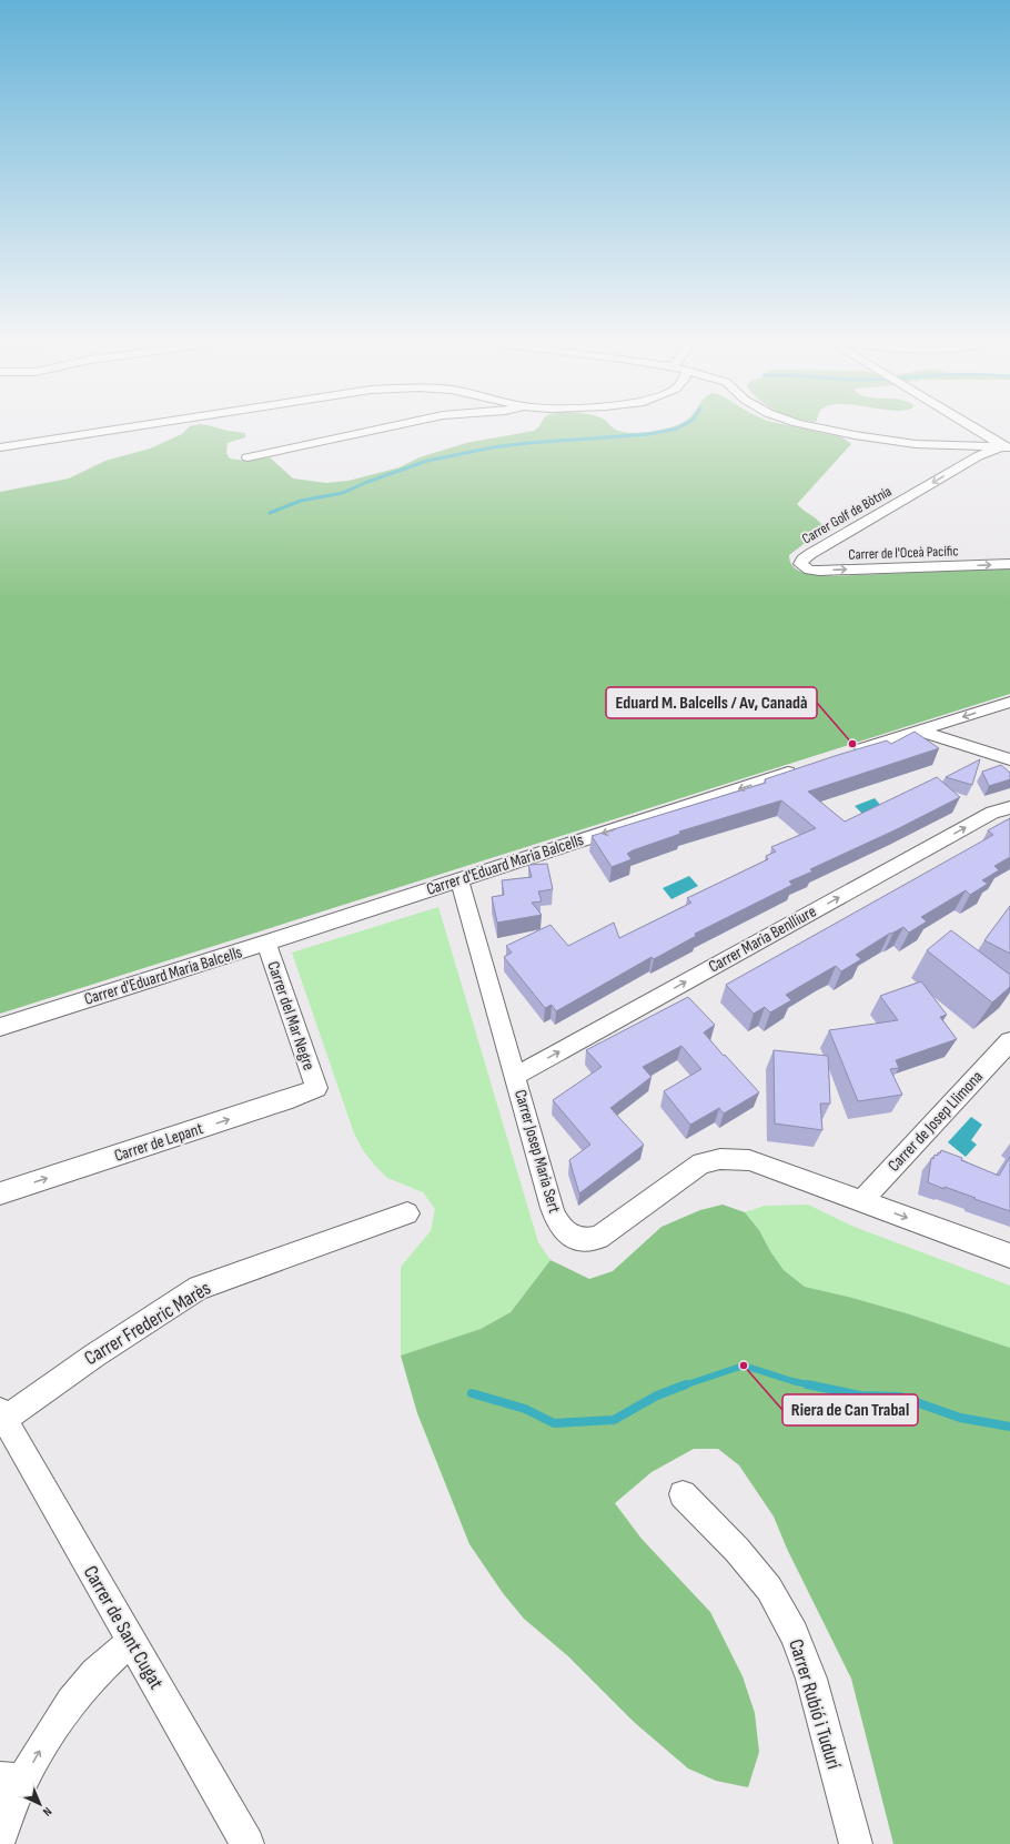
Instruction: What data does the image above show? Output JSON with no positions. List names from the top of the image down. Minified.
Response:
{"streets":{"street":["Carrer Golf de Bòtnia","Carrer de l'Oceà Pacífic","Carrer d'Eduard Maria Balcells","Carrer Maria Benlliure","Carrer del Mar Negre","Carrer de Josep Llimona","Carrer de Lepant","Carrer Josep Maria Sert","Carrer Frederic Marès","Carrer de Sant Cugat","Carrer Rubió i Tudurí"]},"crossings":[["Carrer Golf de Bòtnia","Carrer de l'Oceà Pacífic"],["Carrer d'Eduard Maria Balcells","Carrer del Mar Negre"],["Carrer d'Eduard Maria Balcells","Carrer Josep Maria Sert"],["Carrer Maria Benlliure","Carrer Josep Maria Sert"],["Carrer del Mar Negre","Carrer de Lepant"],["Carrer de Josep Llimona","Carrer Josep Maria Sert"],["Carrer Frederic Marès","Carrer de Sant Cugat"]],"one_way":["Carrer Golf de Bòtnia","Carrer d'Eduard Maria Balcells","Carrer Maria Benlliure","Carrer de Lepant"],"places":["Eduard M. Balcells / Av, Canadà","Riera de Can Trabal"],"north":"bottom right"}
